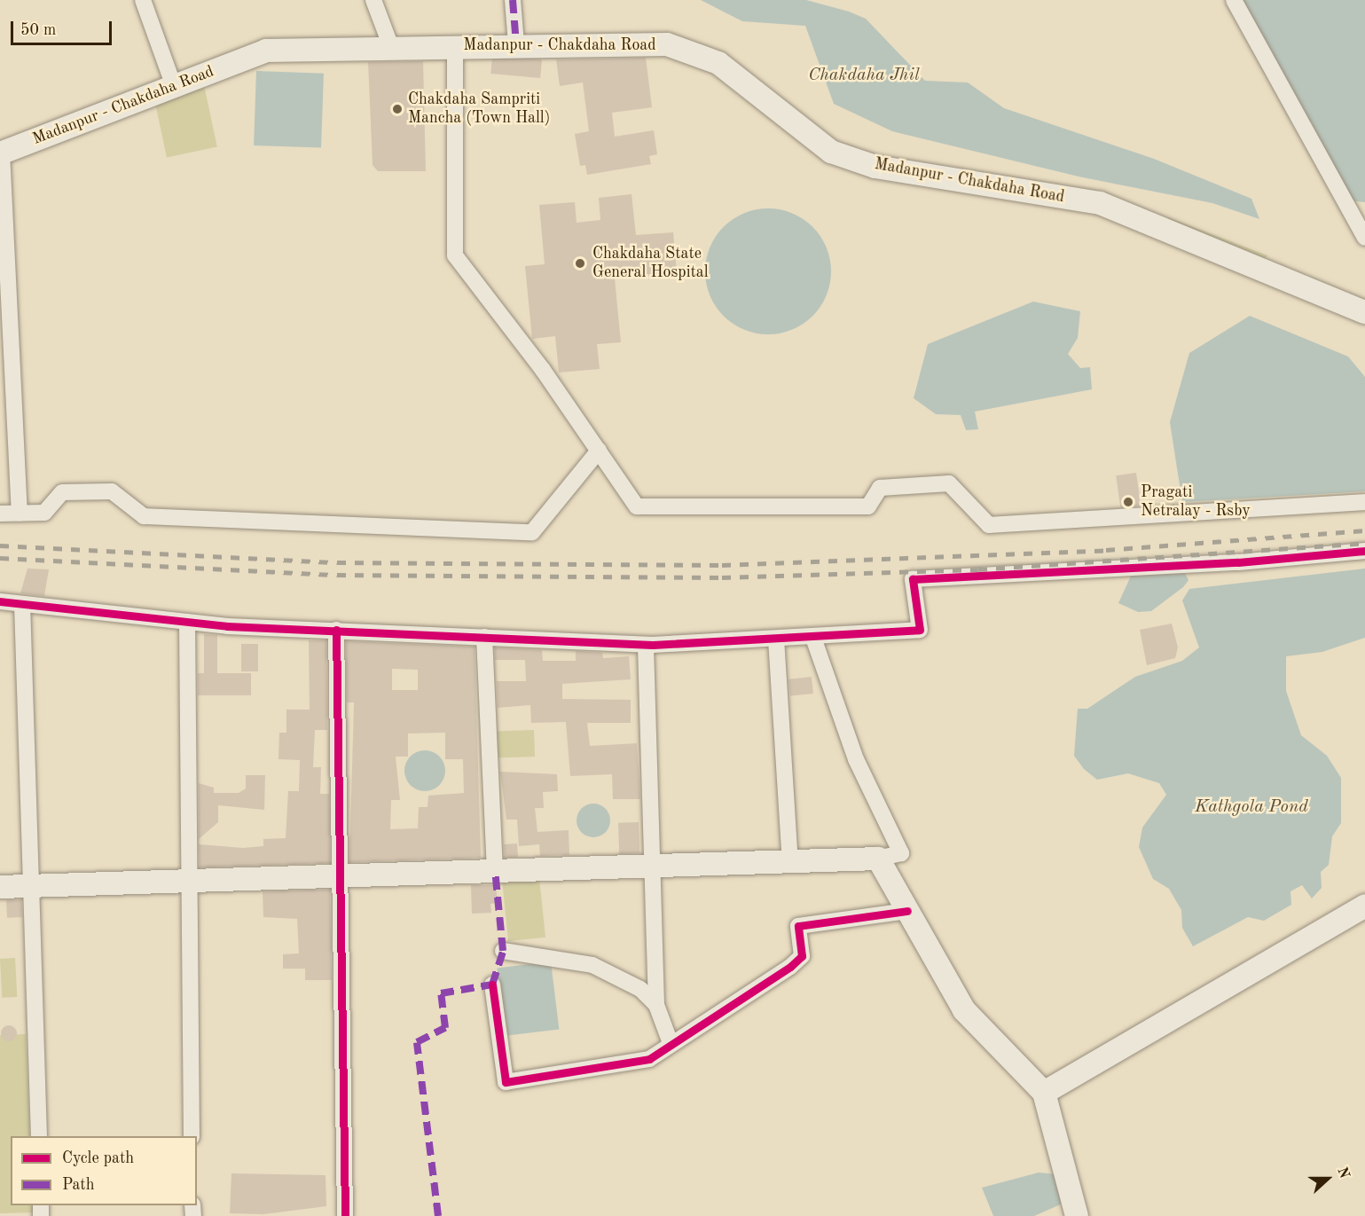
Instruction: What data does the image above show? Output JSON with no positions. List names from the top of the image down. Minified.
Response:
{"streets":{"main road":["Madanpur - Chakdaha Road"]},"water":["Chakdaha Jhil","Kathgola Pond"],"places":["Chakdaha Sampriti Mancha (Town Hall)","Chakdaha State General Hospital","Pragati Netralay - Rsby"],"legend":["Cycle path","Path"],"scale_bar":"50 m","north":"right"}
